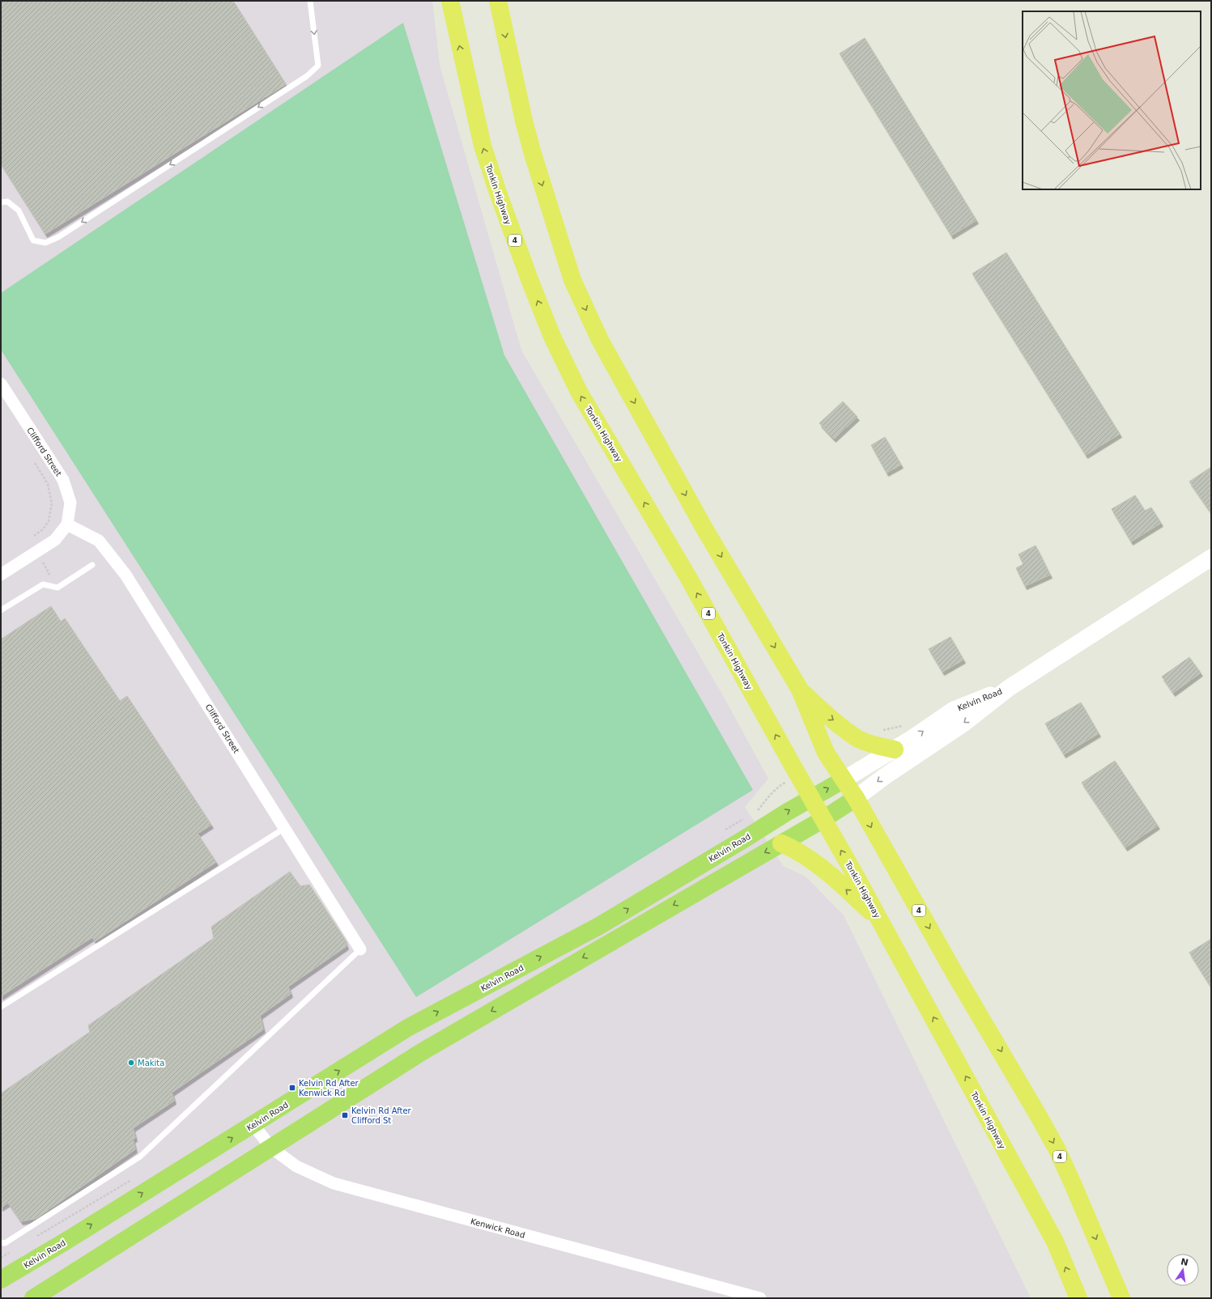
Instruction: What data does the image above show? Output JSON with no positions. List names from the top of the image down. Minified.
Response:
{"streets":{"highway":["Tonkin Highway","4"],"main road":["Kelvin Road"],"street":["Clifford Street","Kenwick Road"]},"crossings":[["Tonkin Highway","Kelvin Road"],["4","Kelvin Road"],["Kelvin Road","Kenwick Road"]],"places":{"other":["Makita"],"transit":["Kelvin Rd After Kenwick Rd","Kelvin Rd After Clifford St"]},"north":"top"}
